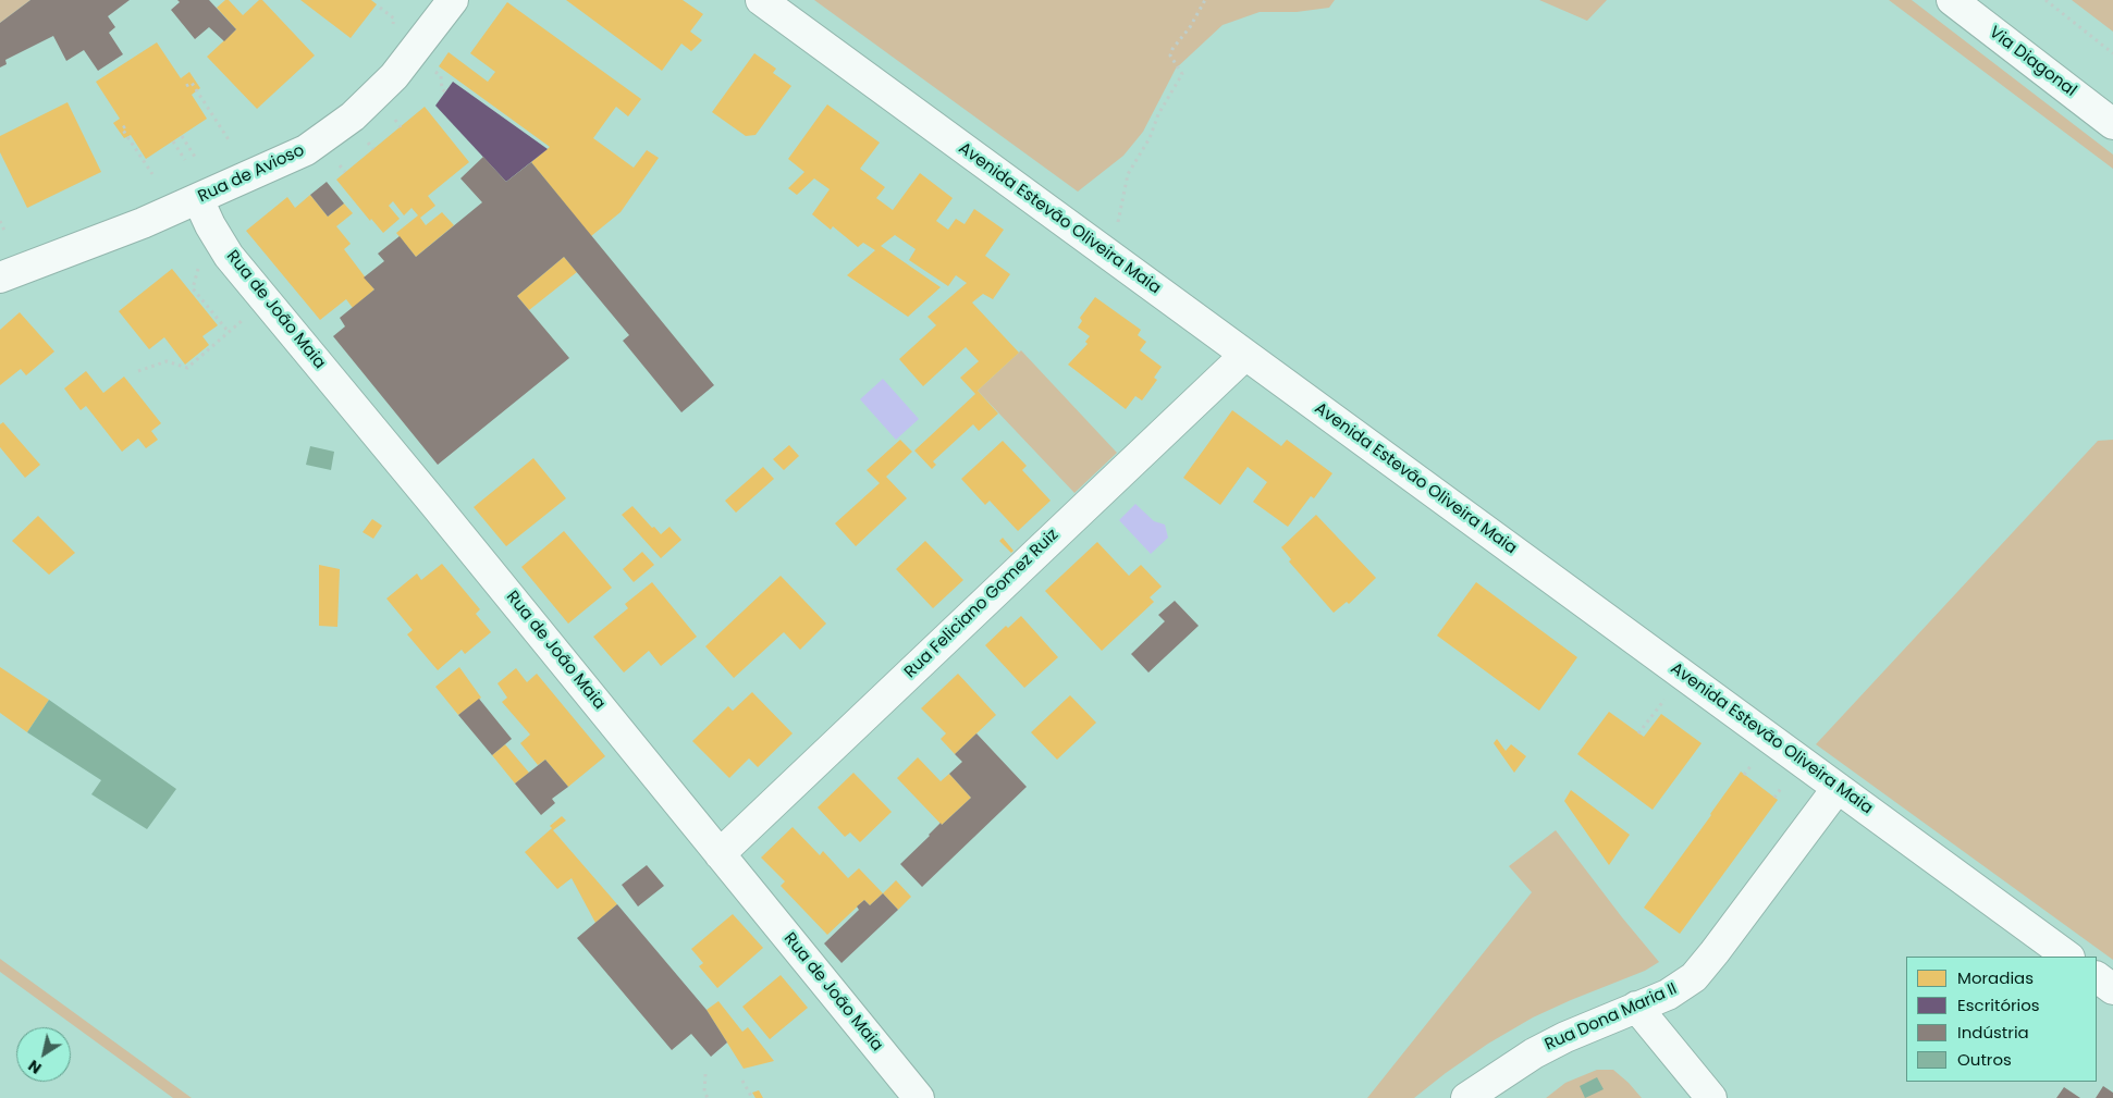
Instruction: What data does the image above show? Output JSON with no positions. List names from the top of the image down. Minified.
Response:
{"streets":{"street":["Via Diagonal","Rua de Avioso","Avenida Estevão Oliveira Maia","Rua de João Maia","Rua Feliciano Gomez Ruiz","Rua Dona Maria II"]},"crossings":[["Rua de Avioso","Rua de João Maia"],["Avenida Estevão Oliveira Maia","Rua Feliciano Gomez Ruiz"],["Avenida Estevão Oliveira Maia","Rua Dona Maria II"],["Rua de João Maia","Rua Feliciano Gomez Ruiz"]],"legend":["Moradias","Escritórios","Indústria","Outros"],"north":"bottom left"}
